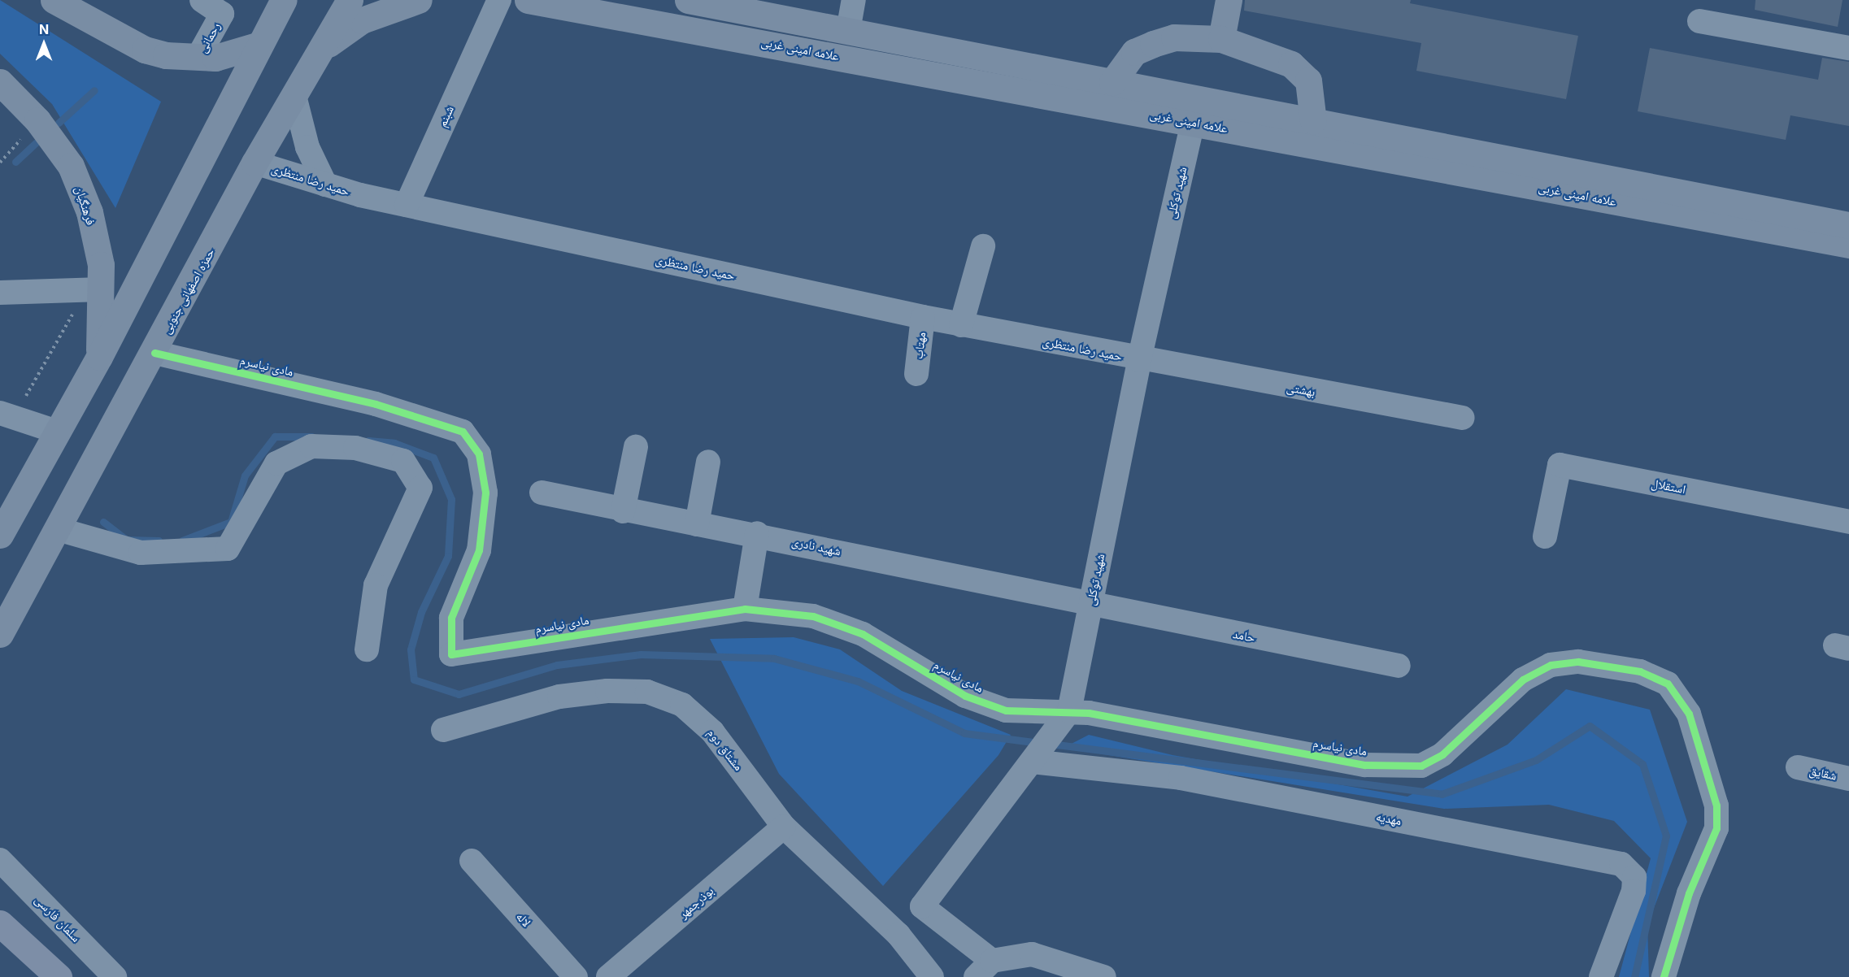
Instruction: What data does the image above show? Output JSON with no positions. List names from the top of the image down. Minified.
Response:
{"streets":{"main road":["علامه امینی غربی","فرهنگیان","حمزه اصفهانی جنوبی"],"street":["رحمانی","شبنم","حمید رضا منتظری","شهید توکلی","مهتاب","مادی نیاسرم","بهشتی","استقلال","شهید نادری","حامد","مشتاق دوم","شقایق","مهدیه","بوذرجمهر","سلمان فارسی","لاله"]},"crossings":[["علامه امینی غربی","شهید توکلی"],["شبنم","حمید رضا منتظری"],["حمید رضا منتظری","شهید توکلی"],["حمید رضا منتظری","حمزه اصفهانی جنوبی"],["حمید رضا منتظری","مهتاب"],["حمید رضا منتظری","بهشتی"],["شهید توکلی","مادی نیاسرم"],["شهید توکلی","بهشتی"],["شهید توکلی","شهید نادری"],["شهید توکلی","حامد"],["شهید توکلی","مهدیه"],["حمزه اصفهانی جنوبی","مادی نیاسرم"],["شهید نادری","حامد"],["مشتاق دوم","بوذرجمهر"]],"north":"top"}
